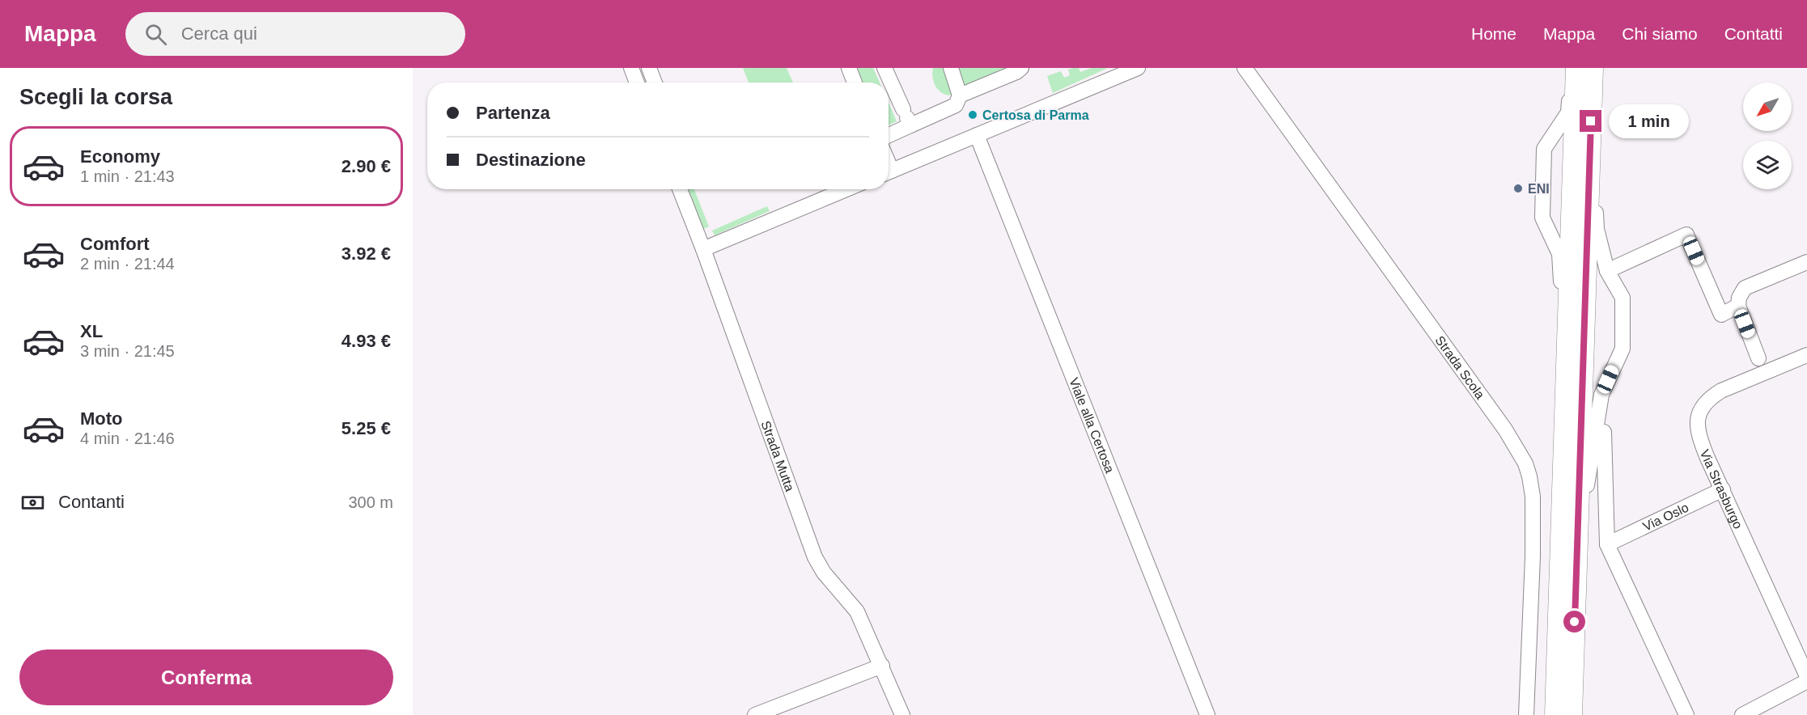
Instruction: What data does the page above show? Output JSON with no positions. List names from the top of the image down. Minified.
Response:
{"streets":{"street":["Strada Scola","Viale alla Certosa","Strada Mutta","Via Strasburgo","Via Oslo"]},"crossings":[["Via Strasburgo","Via Oslo"]],"places":["Certosa di Parma","ENI"],"north":"bottom left","page":{"header":"Mappa","search":"Cerca qui","nav":["Home","Mappa","Chi siamo","Contatti"],"heading":"Scegli la corsa","banner":["Partenza","Destinazione"],"bubble":"1 min","list":[{"name":"Economy","note":"1 min · 21:43","value":"2.90 €"},{"name":"Comfort","note":"2 min · 21:44","value":"3.92 €"},{"name":"XL","note":"3 min · 21:45","value":"4.93 €"},{"name":"Moto","note":"4 min · 21:46","value":"5.25 €"}],"pay":["Contanti","300 m"],"buttons":"Conferma"}}
